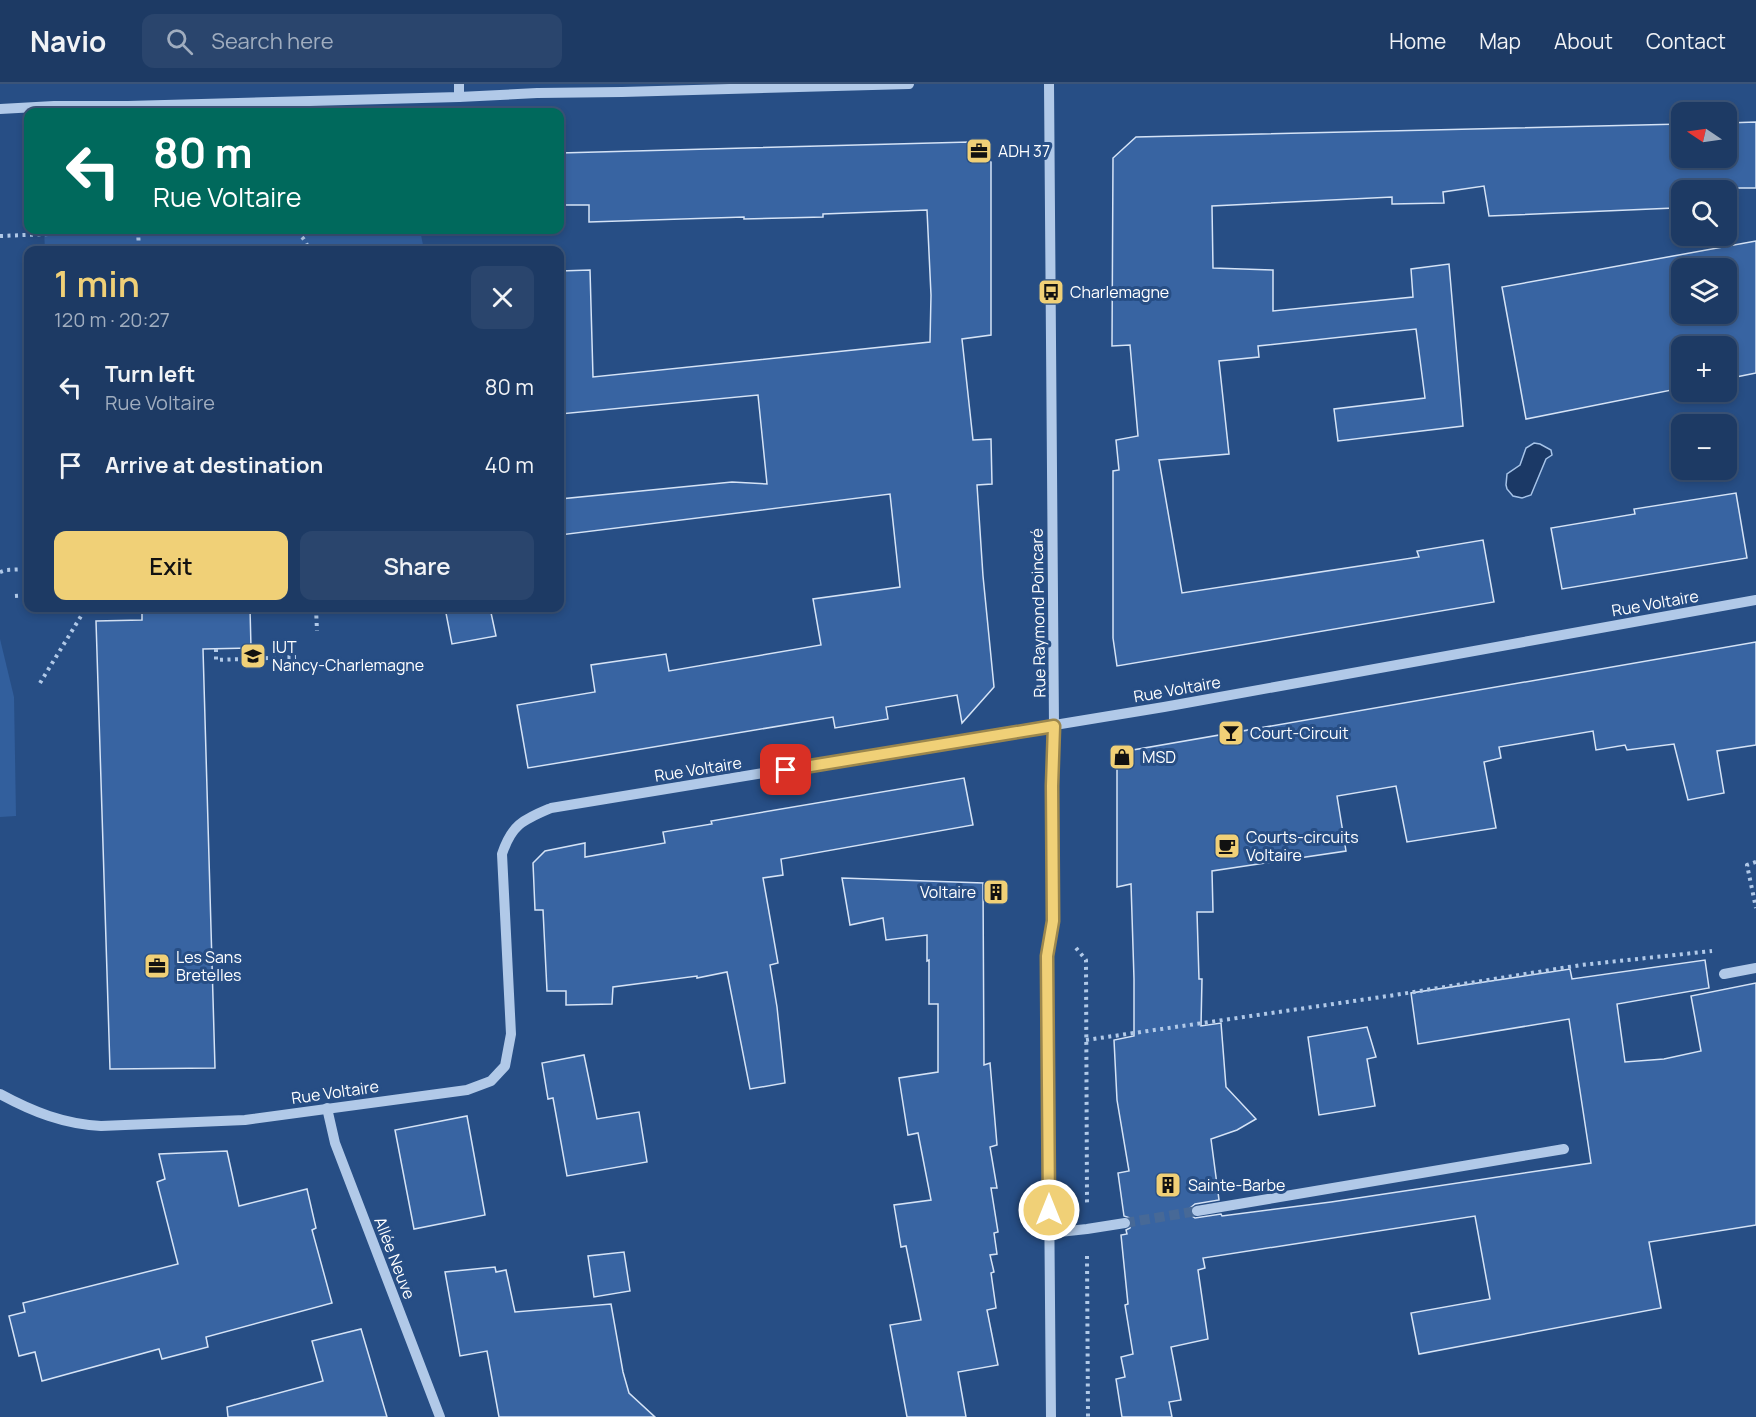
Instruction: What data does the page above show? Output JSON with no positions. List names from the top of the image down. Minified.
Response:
{"streets":{"street":["Rue Voltaire","Rue Raymond Poincaré","Allée Neuve"]},"crossings":[["Rue Voltaire","Rue Raymond Poincaré"],["Rue Voltaire","Allée Neuve"]],"places":{"office":["ADH 37","Les Sans Bretelles"],"bus stop":["Charlemagne"],"school or university":["IUT Nancy-Charlemagne"],"bar":["Court-Circuit"],"shop":["MSD"],"cafe":["Courts-circuits Voltaire"],"building":["Voltaire","Sainte-Barbe"]},"north":"left","page":{"header":"Navio","search":"Search here","nav":["Home","Map","About","Contact"],"map_buttons":["+","−"],"turn":["80 m","Rue Voltaire"],"heading":["1 min","120 m · 20:27"],"list":[{"name":"Turn left","note":"Rue Voltaire","value":"80 m"},{"name":"Arrive at destination","value":"40 m"}],"buttons":["Exit","Share"]}}
